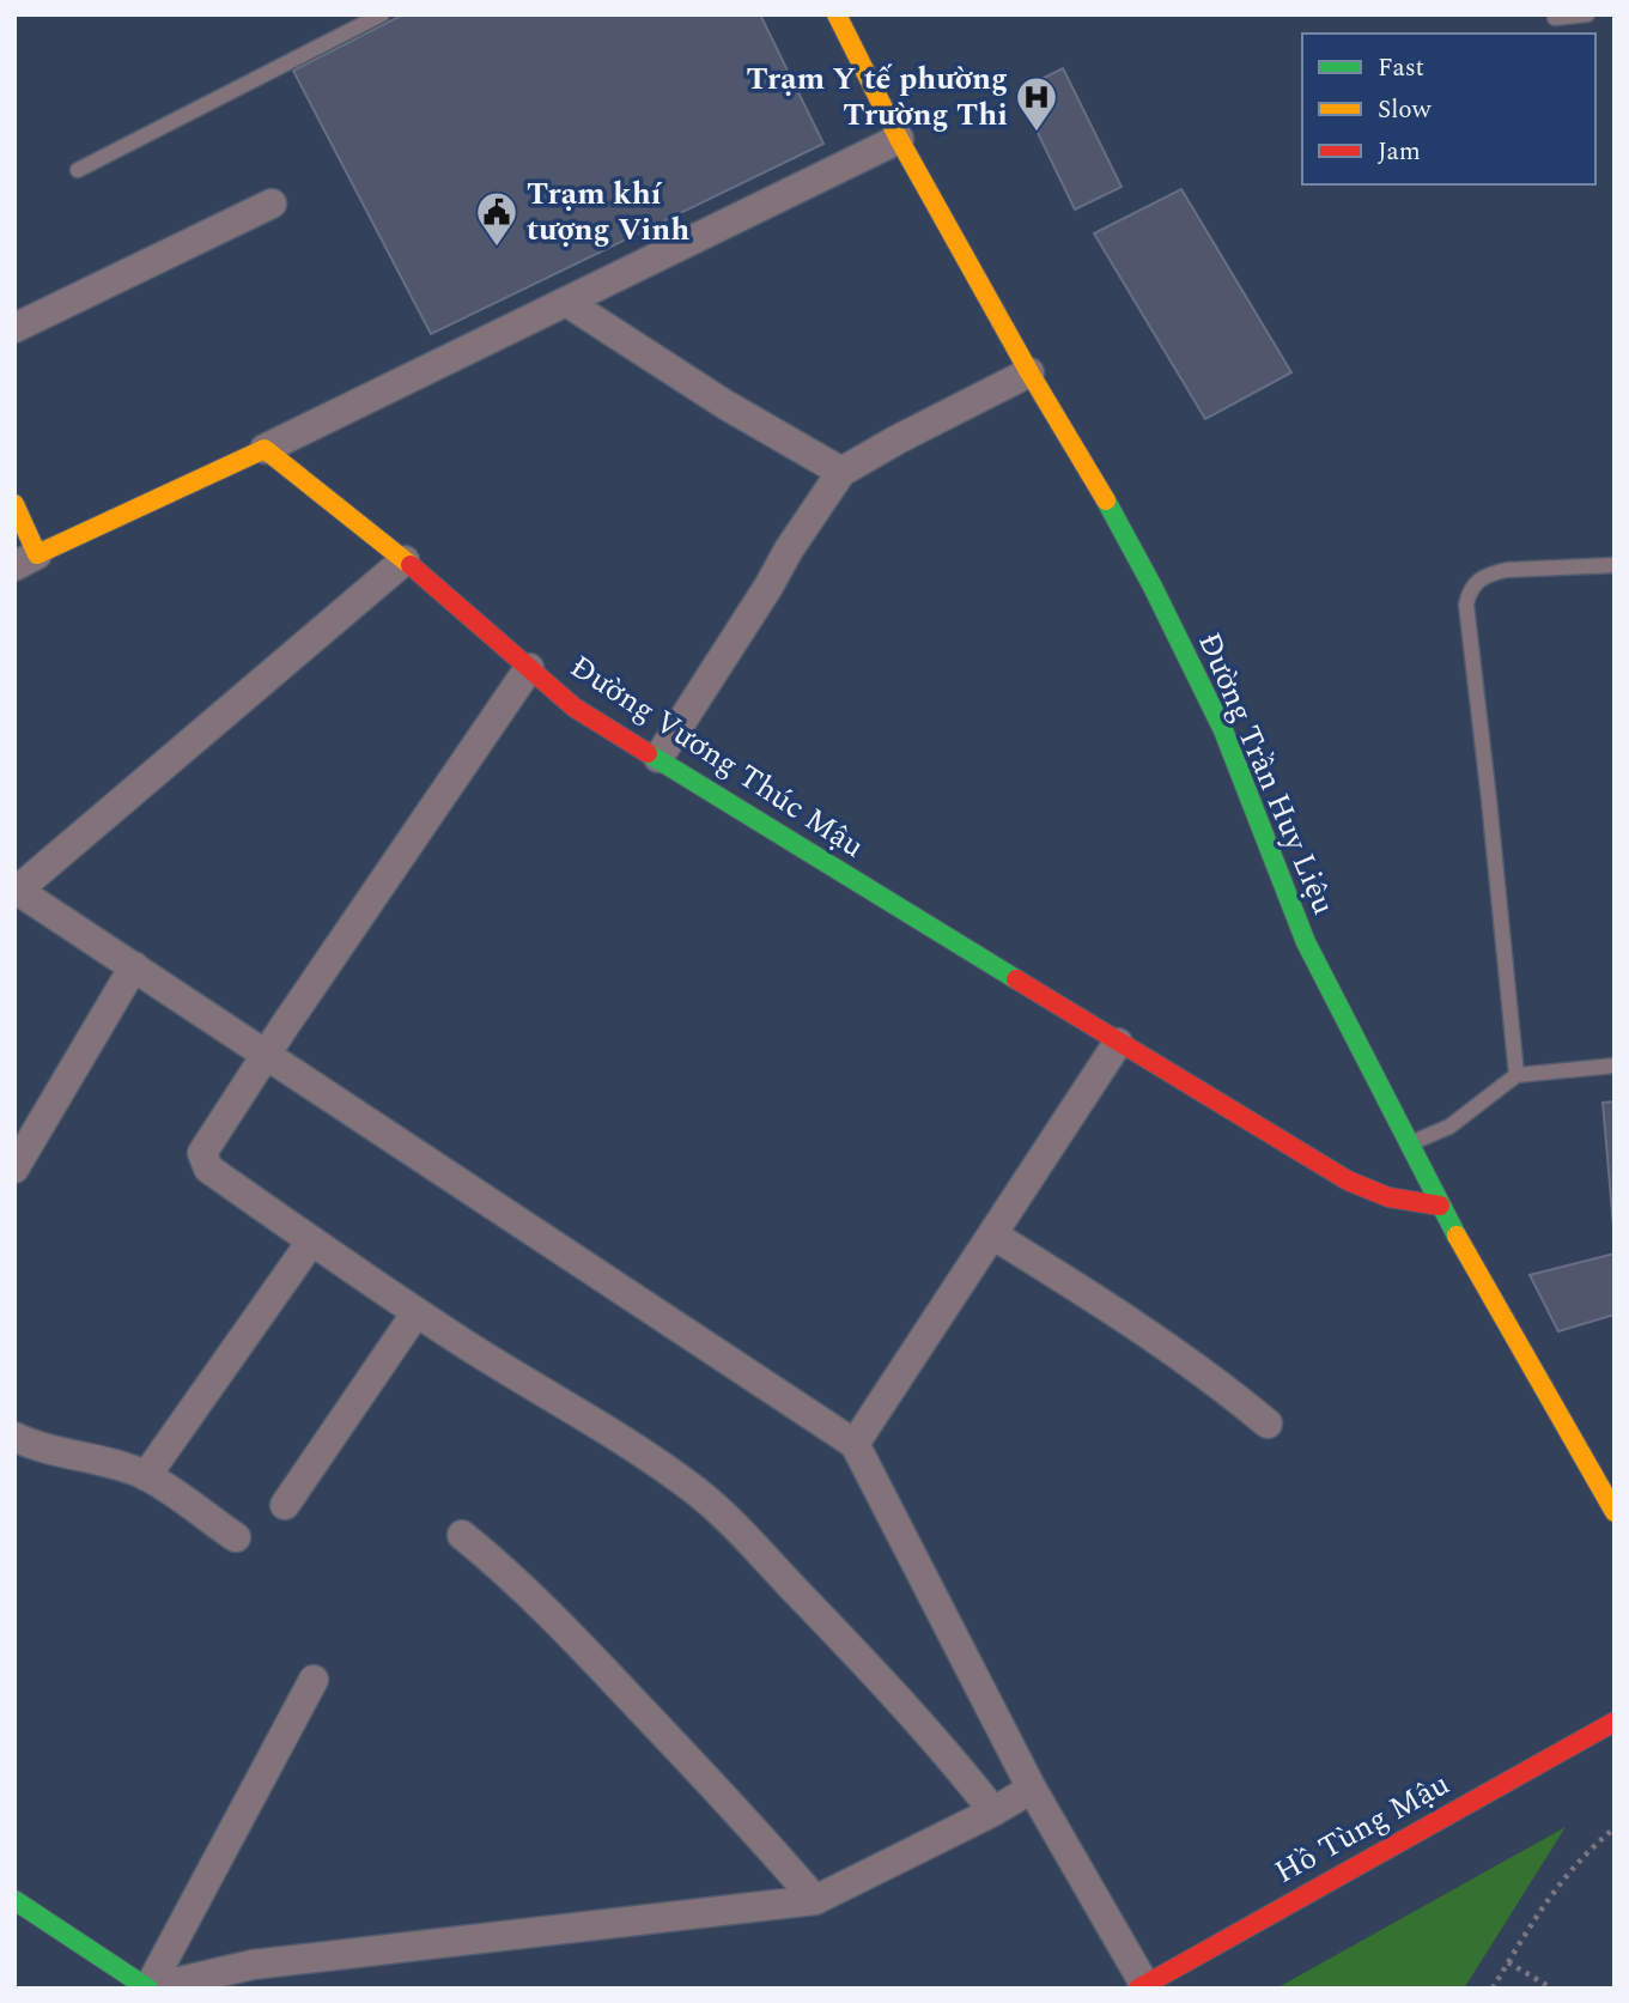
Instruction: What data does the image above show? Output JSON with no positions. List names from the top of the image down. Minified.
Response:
{"streets":{"street":["Đường Vương Thúc Mậu","Đường Trần Huy Liệu","Hồ Tùng Mậu"]},"crossings":[["Đường Vương Thúc Mậu","Đường Trần Huy Liệu"]],"places":{"hospital":["Trạm Y tế phường Trường Thi"],"public building":["Trạm khí tượng Vinh"]},"legend":["Fast","Slow","Jam"]}
